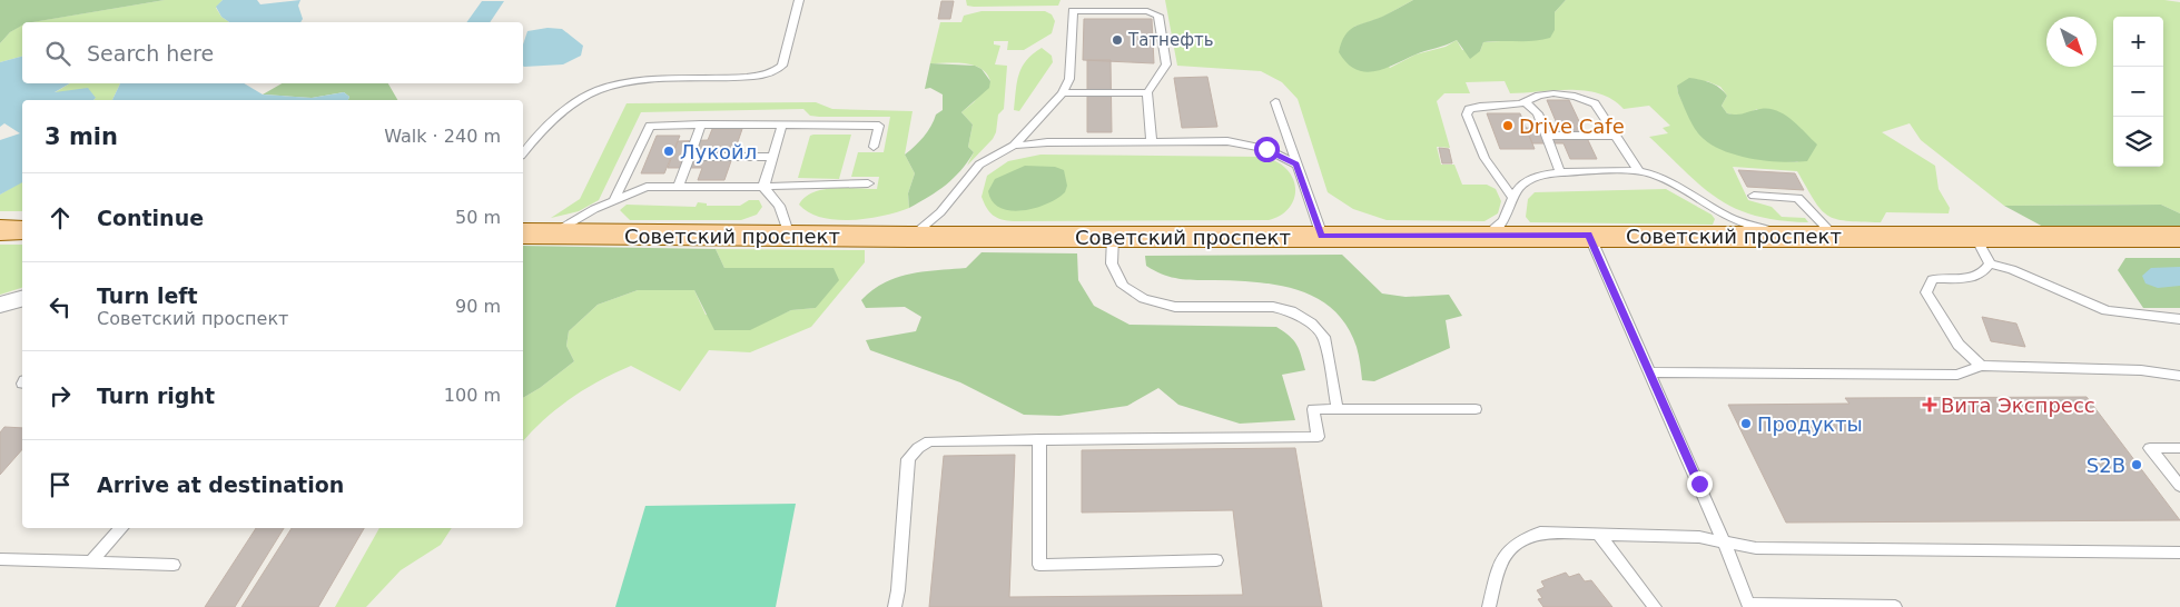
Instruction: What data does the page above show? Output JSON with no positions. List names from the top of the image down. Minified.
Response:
{"streets":{"main road":["Советский проспект"]},"places":{"other":["Татнефть","Drive Cafe","Лукойл","Продукты","S2B"],"health":["Вита Экспресс"]},"north":"bottom right","page":{"map_buttons":["+","−"],"search":"Search here","heading":["3 min","Walk · 240 m"],"list":[["Continue","50 m"],["Turn left","Советский проспект","90 m"],["Turn right","100 m"],"Arrive at destination"]}}
